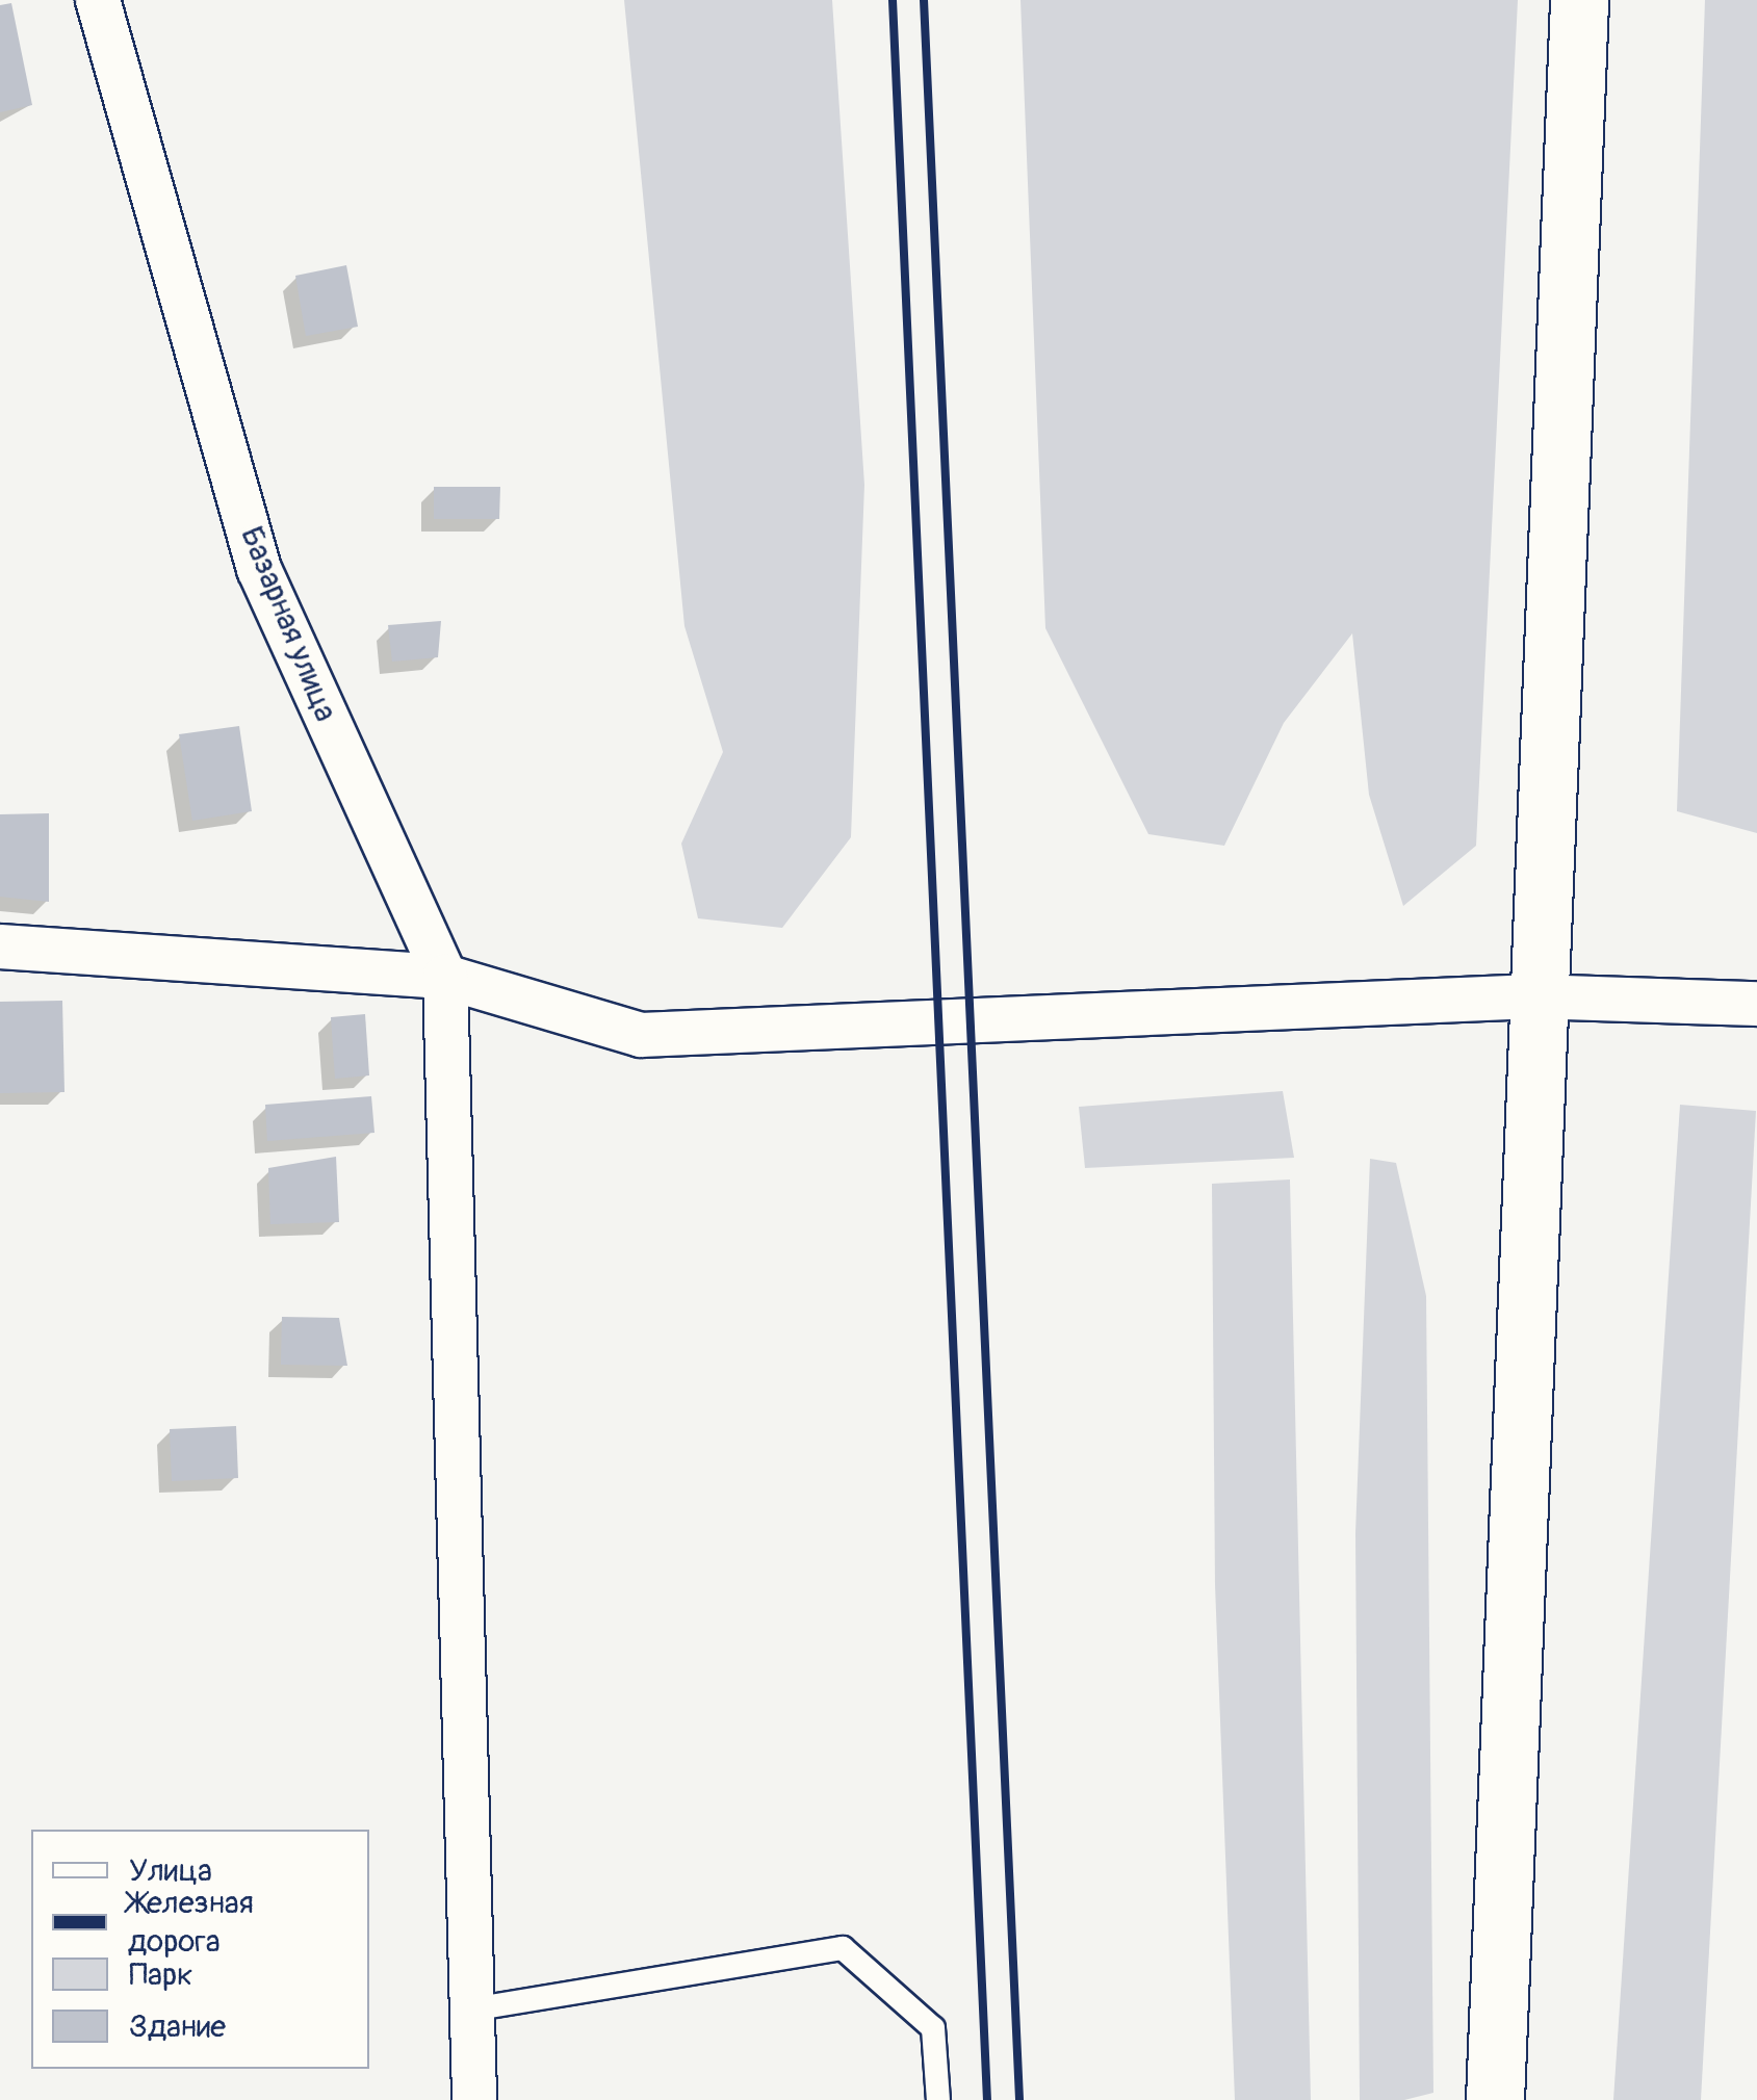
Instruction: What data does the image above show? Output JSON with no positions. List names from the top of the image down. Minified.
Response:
{"streets":{"street":["Базарная улица"]},"legend":["Улица","Железная дорога","Парк","Здание"]}
